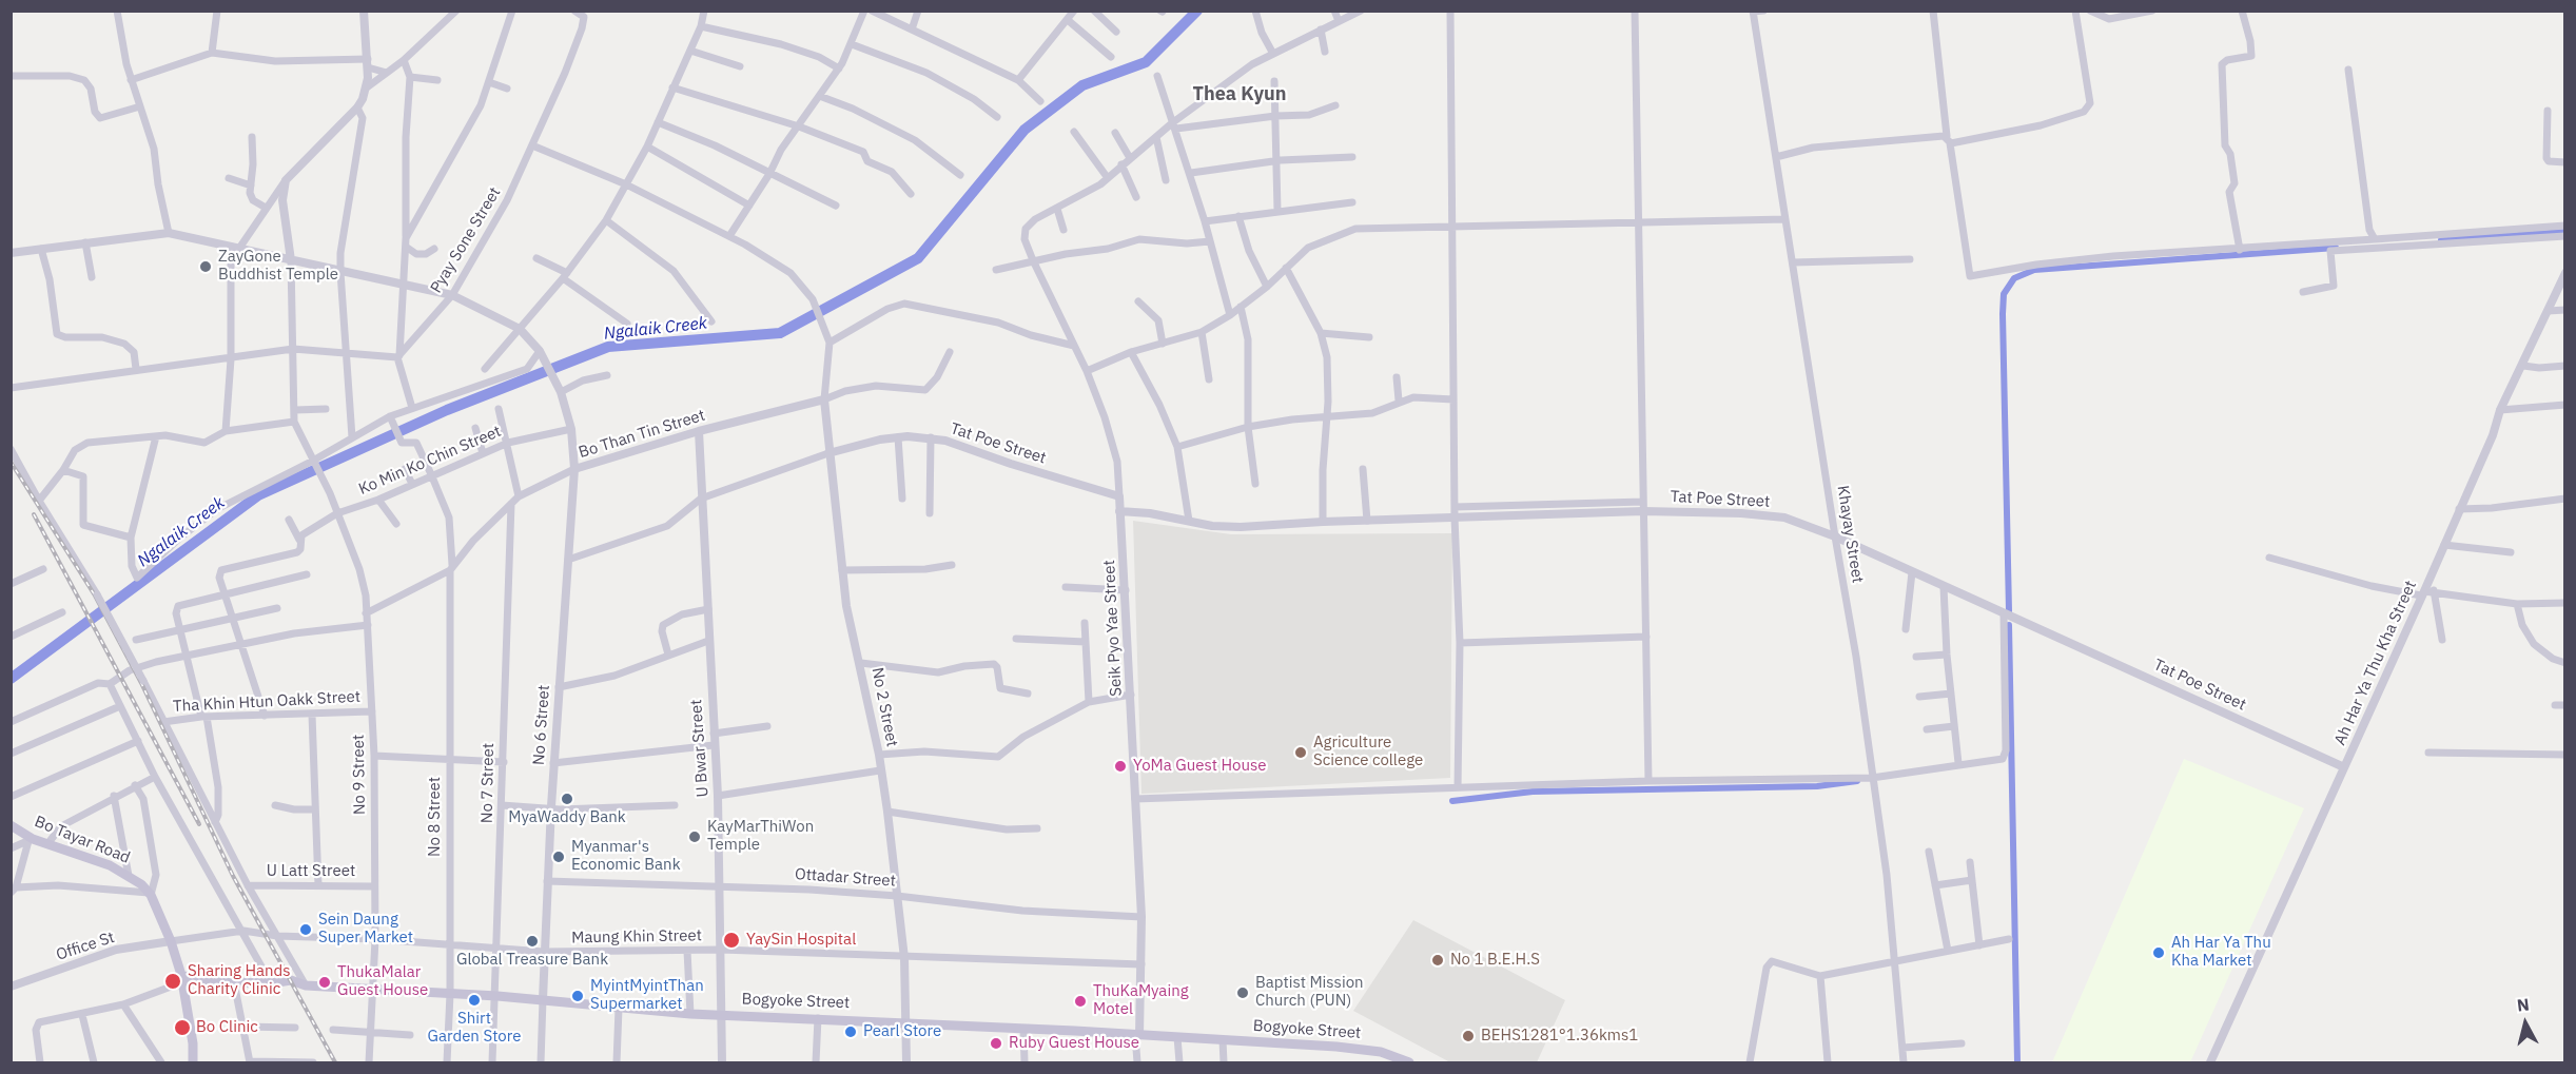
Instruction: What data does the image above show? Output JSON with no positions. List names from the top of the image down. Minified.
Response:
{"streets":{"main road":["Bo Tayar Road","Bogyoke Street"],"street":["Pyay Sone Street","Bo Than Tin Street","Tat Poe Street","Ko Min Ko Chin Street","Khayay Street","Seik Pyo Yae Street","Ah Har Ya Thu Kha Street","Tha Khin Htun Oakk Street","No 2 Street","No 6 Street","U Bwar Street","No 9 Street","No 7 Street","No 8 Street","U Latt Street","Ottadar Street","Maung Khin Street","Office St"]},"crossings":[["Bo Than Tin Street","No 2 Street"],["Bo Than Tin Street","No 6 Street"],["Bo Than Tin Street","U Bwar Street"],["Bo Than Tin Street","No 9 Street"],["Bo Than Tin Street","No 7 Street"],["Bo Than Tin Street","No 8 Street"],["Tat Poe Street","Khayay Street"],["Tat Poe Street","Seik Pyo Yae Street"],["Tat Poe Street","Ah Har Ya Thu Kha Street"],["Tat Poe Street","No 2 Street"],["Ko Min Ko Chin Street","No 6 Street"],["Ko Min Ko Chin Street","No 9 Street"],["Ko Min Ko Chin Street","No 8 Street"],["Seik Pyo Yae Street","Ottadar Street"],["Seik Pyo Yae Street","Maung Khin Street"],["Seik Pyo Yae Street","Bogyoke Street"],["Tha Khin Htun Oakk Street","No 9 Street"],["No 2 Street","Ottadar Street"],["No 2 Street","Maung Khin Street"],["No 2 Street","Bogyoke Street"],["No 6 Street","Ottadar Street"],["No 6 Street","Maung Khin Street"],["No 6 Street","Bogyoke Street"],["U Bwar Street","Ottadar Street"],["U Bwar Street","Maung Khin Street"],["U Bwar Street","Bogyoke Street"],["No 9 Street","U Latt Street"],["No 9 Street","Maung Khin Street"],["No 9 Street","Bogyoke Street"],["No 7 Street","Maung Khin Street"],["No 7 Street","Bogyoke Street"],["No 8 Street","Maung Khin Street"],["No 8 Street","Bogyoke Street"],["Bo Tayar Road","Maung Khin Street"],["Bo Tayar Road","Office St"],["Bo Tayar Road","Bogyoke Street"],["Maung Khin Street","Office St"]],"districts":["Thea Kyun"],"water":["Ngalaik Creek"],"places":["ZayGone Buddhist Temple","Agriculture Science college","YoMa Guest House","MyaWaddy Bank","KayMarThiWon Temple","Myanmar's Economic Bank","Sein Daung Super Market","YaySin Hospital","Global Treasure Bank","Ah Har Ya Thu Kha Market","No 1 B.E.H.S","Sharing Hands Charity Clinic","ThukaMalar Guest House","Baptist Mission Church (PUN)","MyintMyintThan Supermarket","Shirt Garden Store","ThuKaMyaing Motel","Bo Clinic","Pearl Store","BEHS1281°1.36kms1","Ruby Guest House"],"north":"top"}
